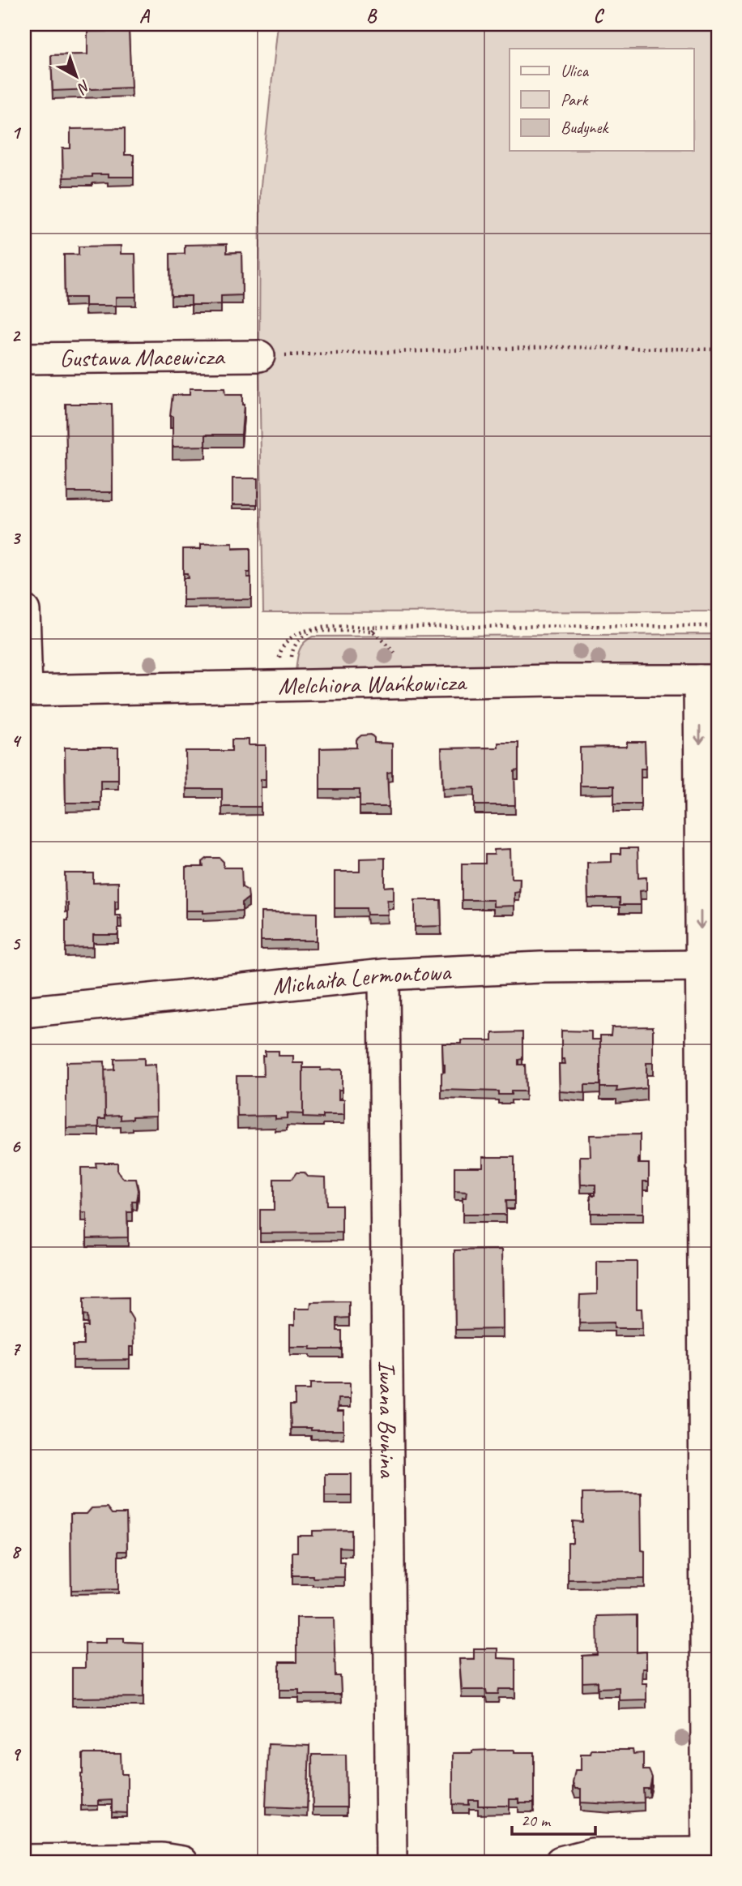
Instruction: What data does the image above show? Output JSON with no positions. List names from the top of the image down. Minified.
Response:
{"streets":{"street":["Gustawa Macewicza","Melchiora Wańkowicza","Michaiła Lermontowa","Iwana Bunina"]},"crossings":[["Michaiła Lermontowa","Iwana Bunina"]],"legend":["Ulica","Park","Budynek"],"scale_bar":"20 m","north":"bottom right","grid":{"columns":["A","B","C"],"rows":["1","2","3","4","5","6","7","8","9"]}}
